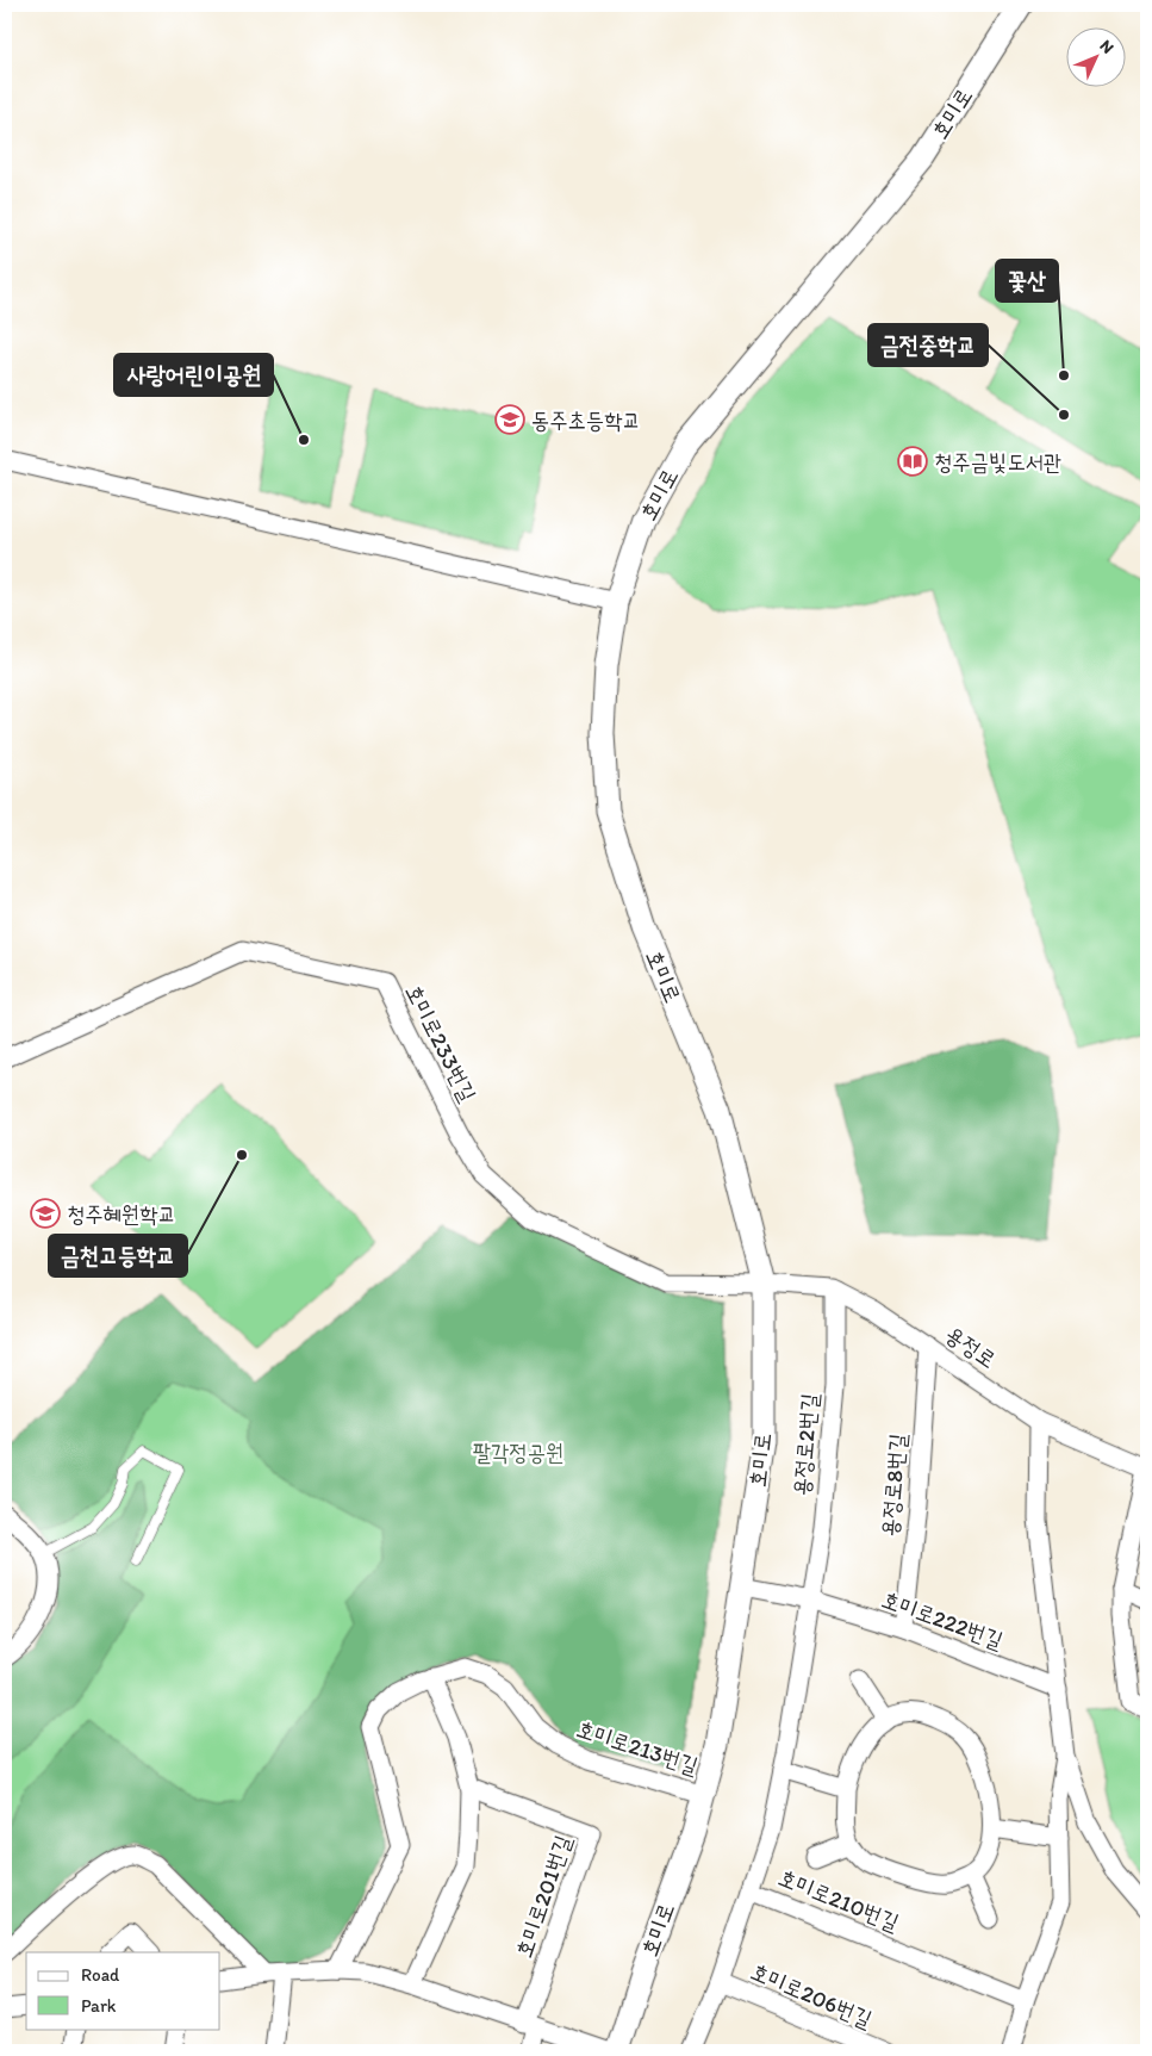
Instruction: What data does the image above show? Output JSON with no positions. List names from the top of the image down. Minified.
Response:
{"streets":{"street":["호미로","호미로233번길","용정로","용정로2번길","용정로8번길","호미로222번길","호미로213번길","호미로201번길","호미로210번길","호미로206번길"]},"crossings":[["호미로","호미로233번길"],["호미로","용정로"],["호미로","호미로222번길"],["호미로","호미로213번길"],["호미로233번길","용정로"],["용정로","용정로2번길"],["용정로","용정로8번길"],["용정로2번길","호미로222번길"],["용정로8번길","호미로222번길"]],"parks":["팔각정공원"],"places":{"other":["꽃산","금전중학교","사랑어린이공원","금천고등학교"],"school or university":["동주초등학교","청주혜원학교"],"library":["청주금빛도서관"]},"legend":["Road","Park"],"north":"top right"}
